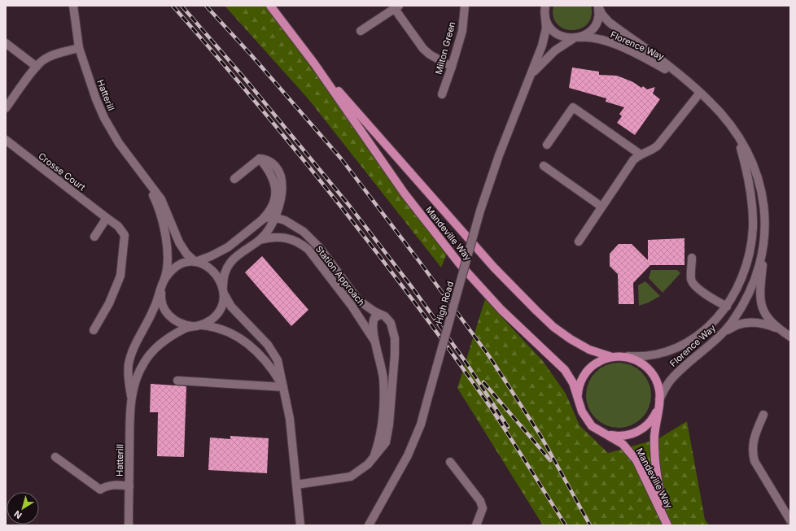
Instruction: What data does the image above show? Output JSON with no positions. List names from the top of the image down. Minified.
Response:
{"streets":{"main road":["Mandeville Way"],"street":["Florence Way","Milton Green","Hatterill","Crosse Court","Station Approach","High Road"]},"crossings":[["Florence Way","Mandeville Way"],["Florence Way","High Road"],["Hatterill","Station Approach"]],"north":"bottom left"}
